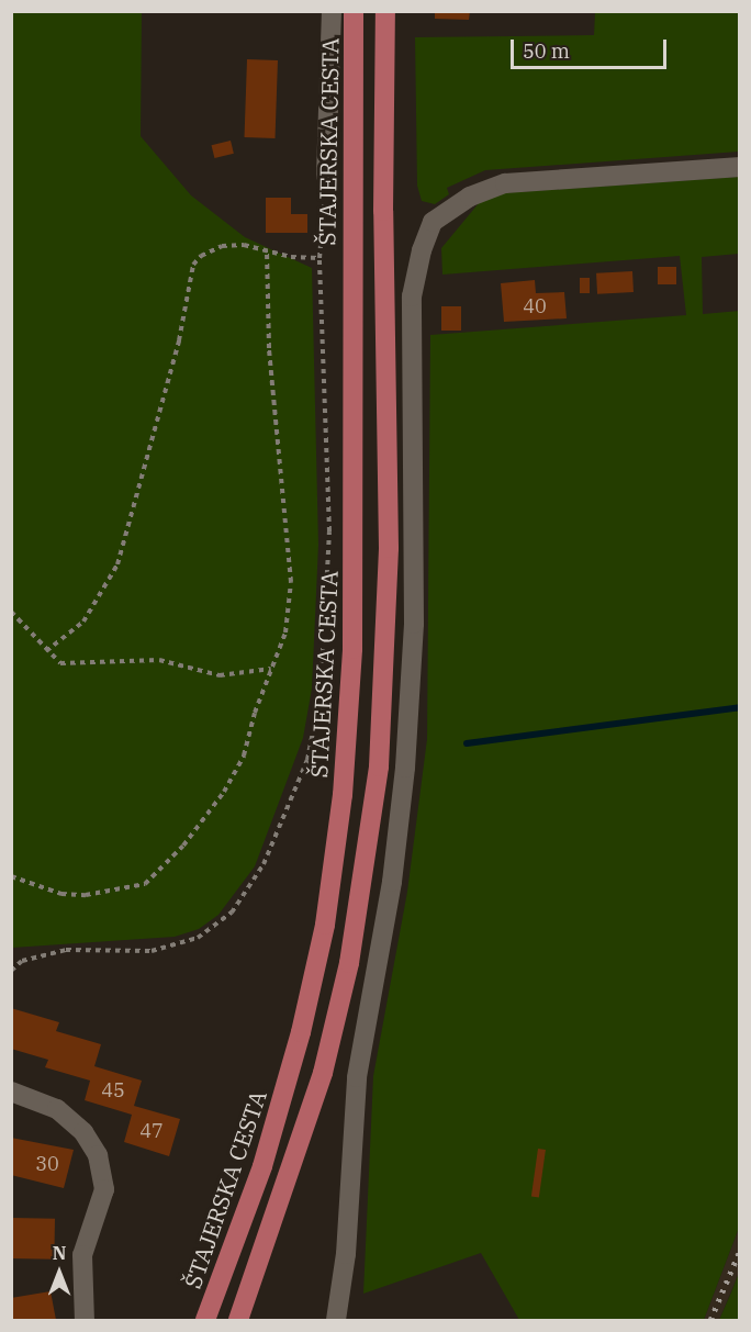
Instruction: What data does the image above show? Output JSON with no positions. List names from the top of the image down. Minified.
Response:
{"streets":{"main road":["ŠTAJERSKA CESTA"]},"house_numbers":["40","45","47","30"],"scale_bar":"50 m","north":"top"}
